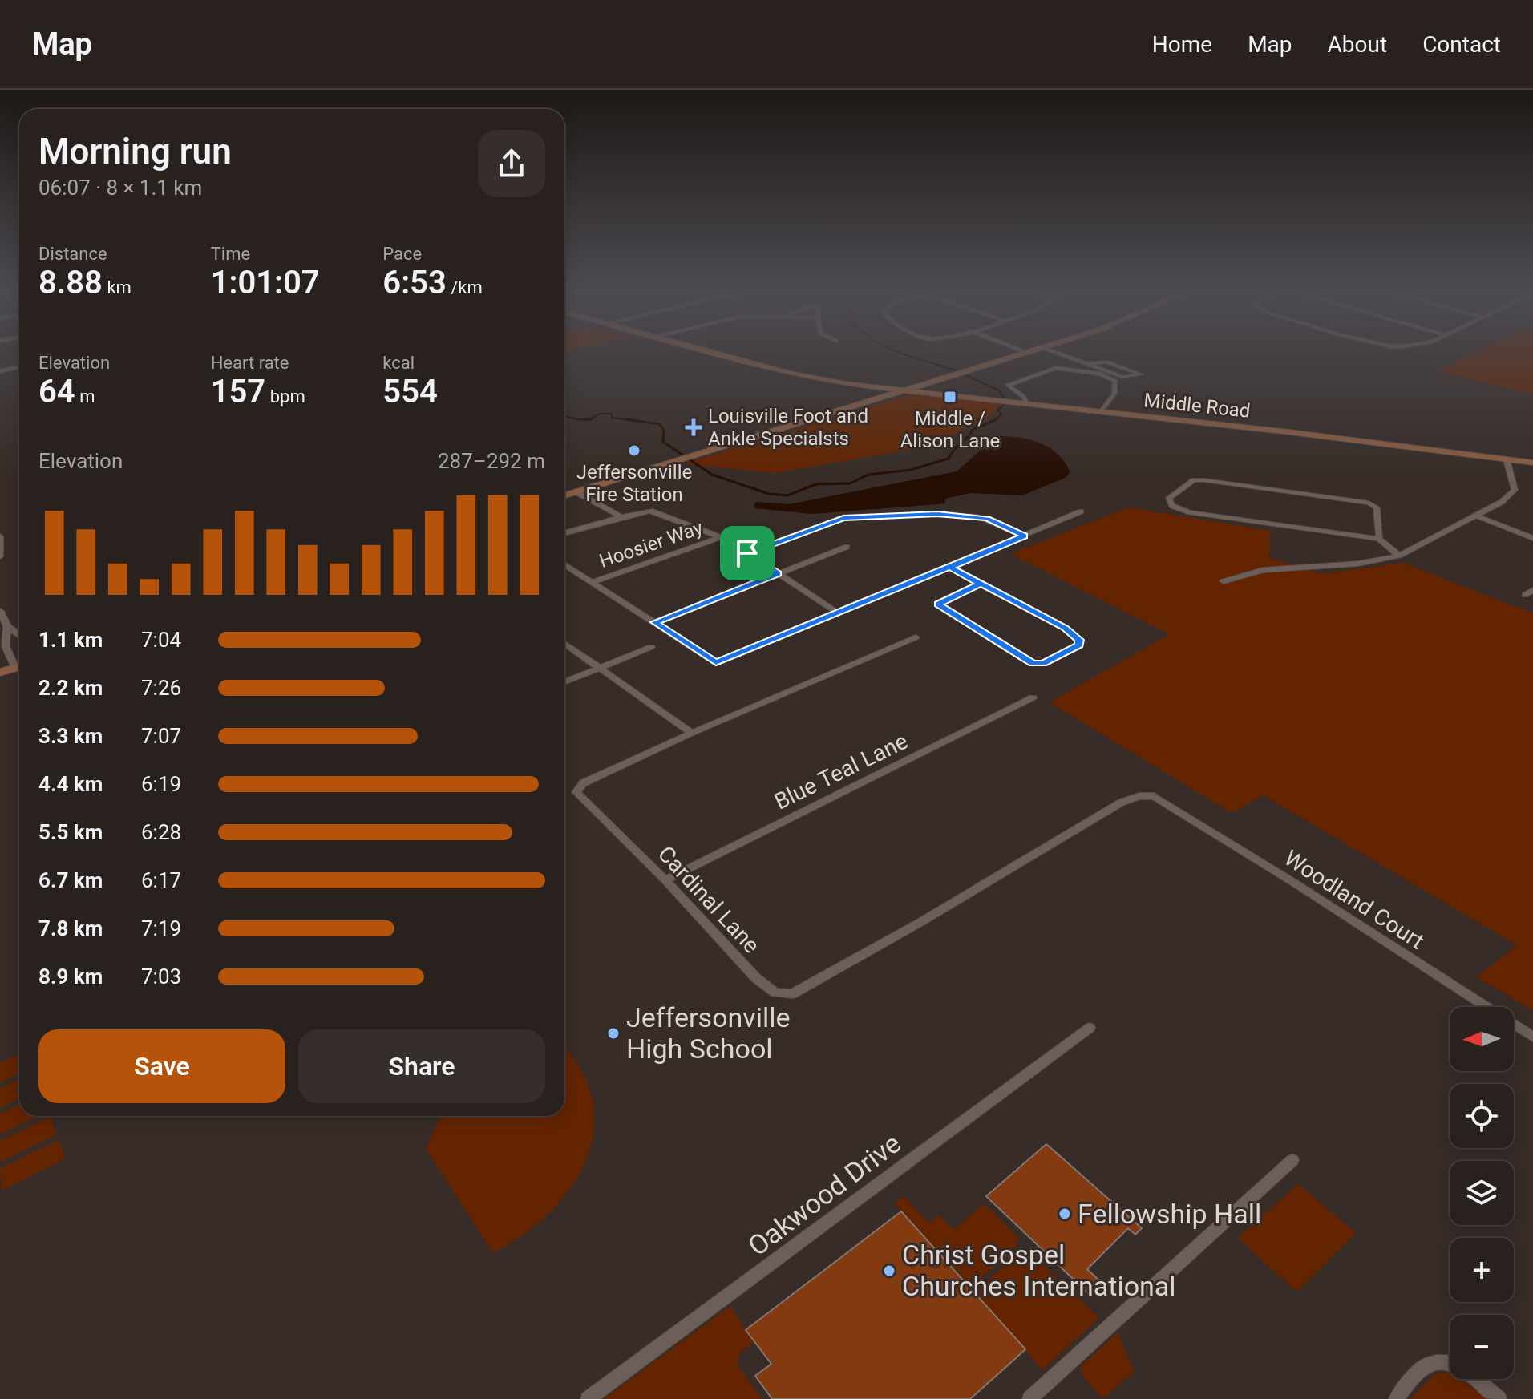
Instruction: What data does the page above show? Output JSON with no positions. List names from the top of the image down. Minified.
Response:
{"streets":{"main road":["Middle Road"],"street":["Hoosier Way","Blue Teal Lane","Cardinal Lane","Woodland Court","Oakwood Drive"]},"crossings":[["Blue Teal Lane","Cardinal Lane"],["Cardinal Lane","Woodland Court"]],"places":{"transit":["Middle / Alison Lane"],"health":["Louisville Foot and Ankle Specialsts"],"other":["Jeffersonville Fire Station","Jeffersonville High School","Fellowship Hall","Christ Gospel Churches International"]},"north":"left","page":{"header":"Map","nav":["Home","Map","About","Contact"],"heading":["Morning run","06:07 · 8 × 1.1 km"],"stats":[["Distance","8.88 km"],["Time","1:01:07"],["Pace","6:53 /km"],["Elevation","64 m"],["Heart rate","157 bpm"],["kcal","554"]],"chart":["Elevation","287–292 m"],"list":[{"name":"1.1 km","note":"7:04"},{"name":"2.2 km","note":"7:26"},{"name":"3.3 km","note":"7:07"},{"name":"4.4 km","note":"6:19"},{"name":"5.5 km","note":"6:28"},{"name":"6.7 km","note":"6:17"},{"name":"7.8 km","note":"7:19"},{"name":"8.9 km","note":"7:03"}],"map_buttons":["+","−"],"buttons":["Save","Share"]}}
